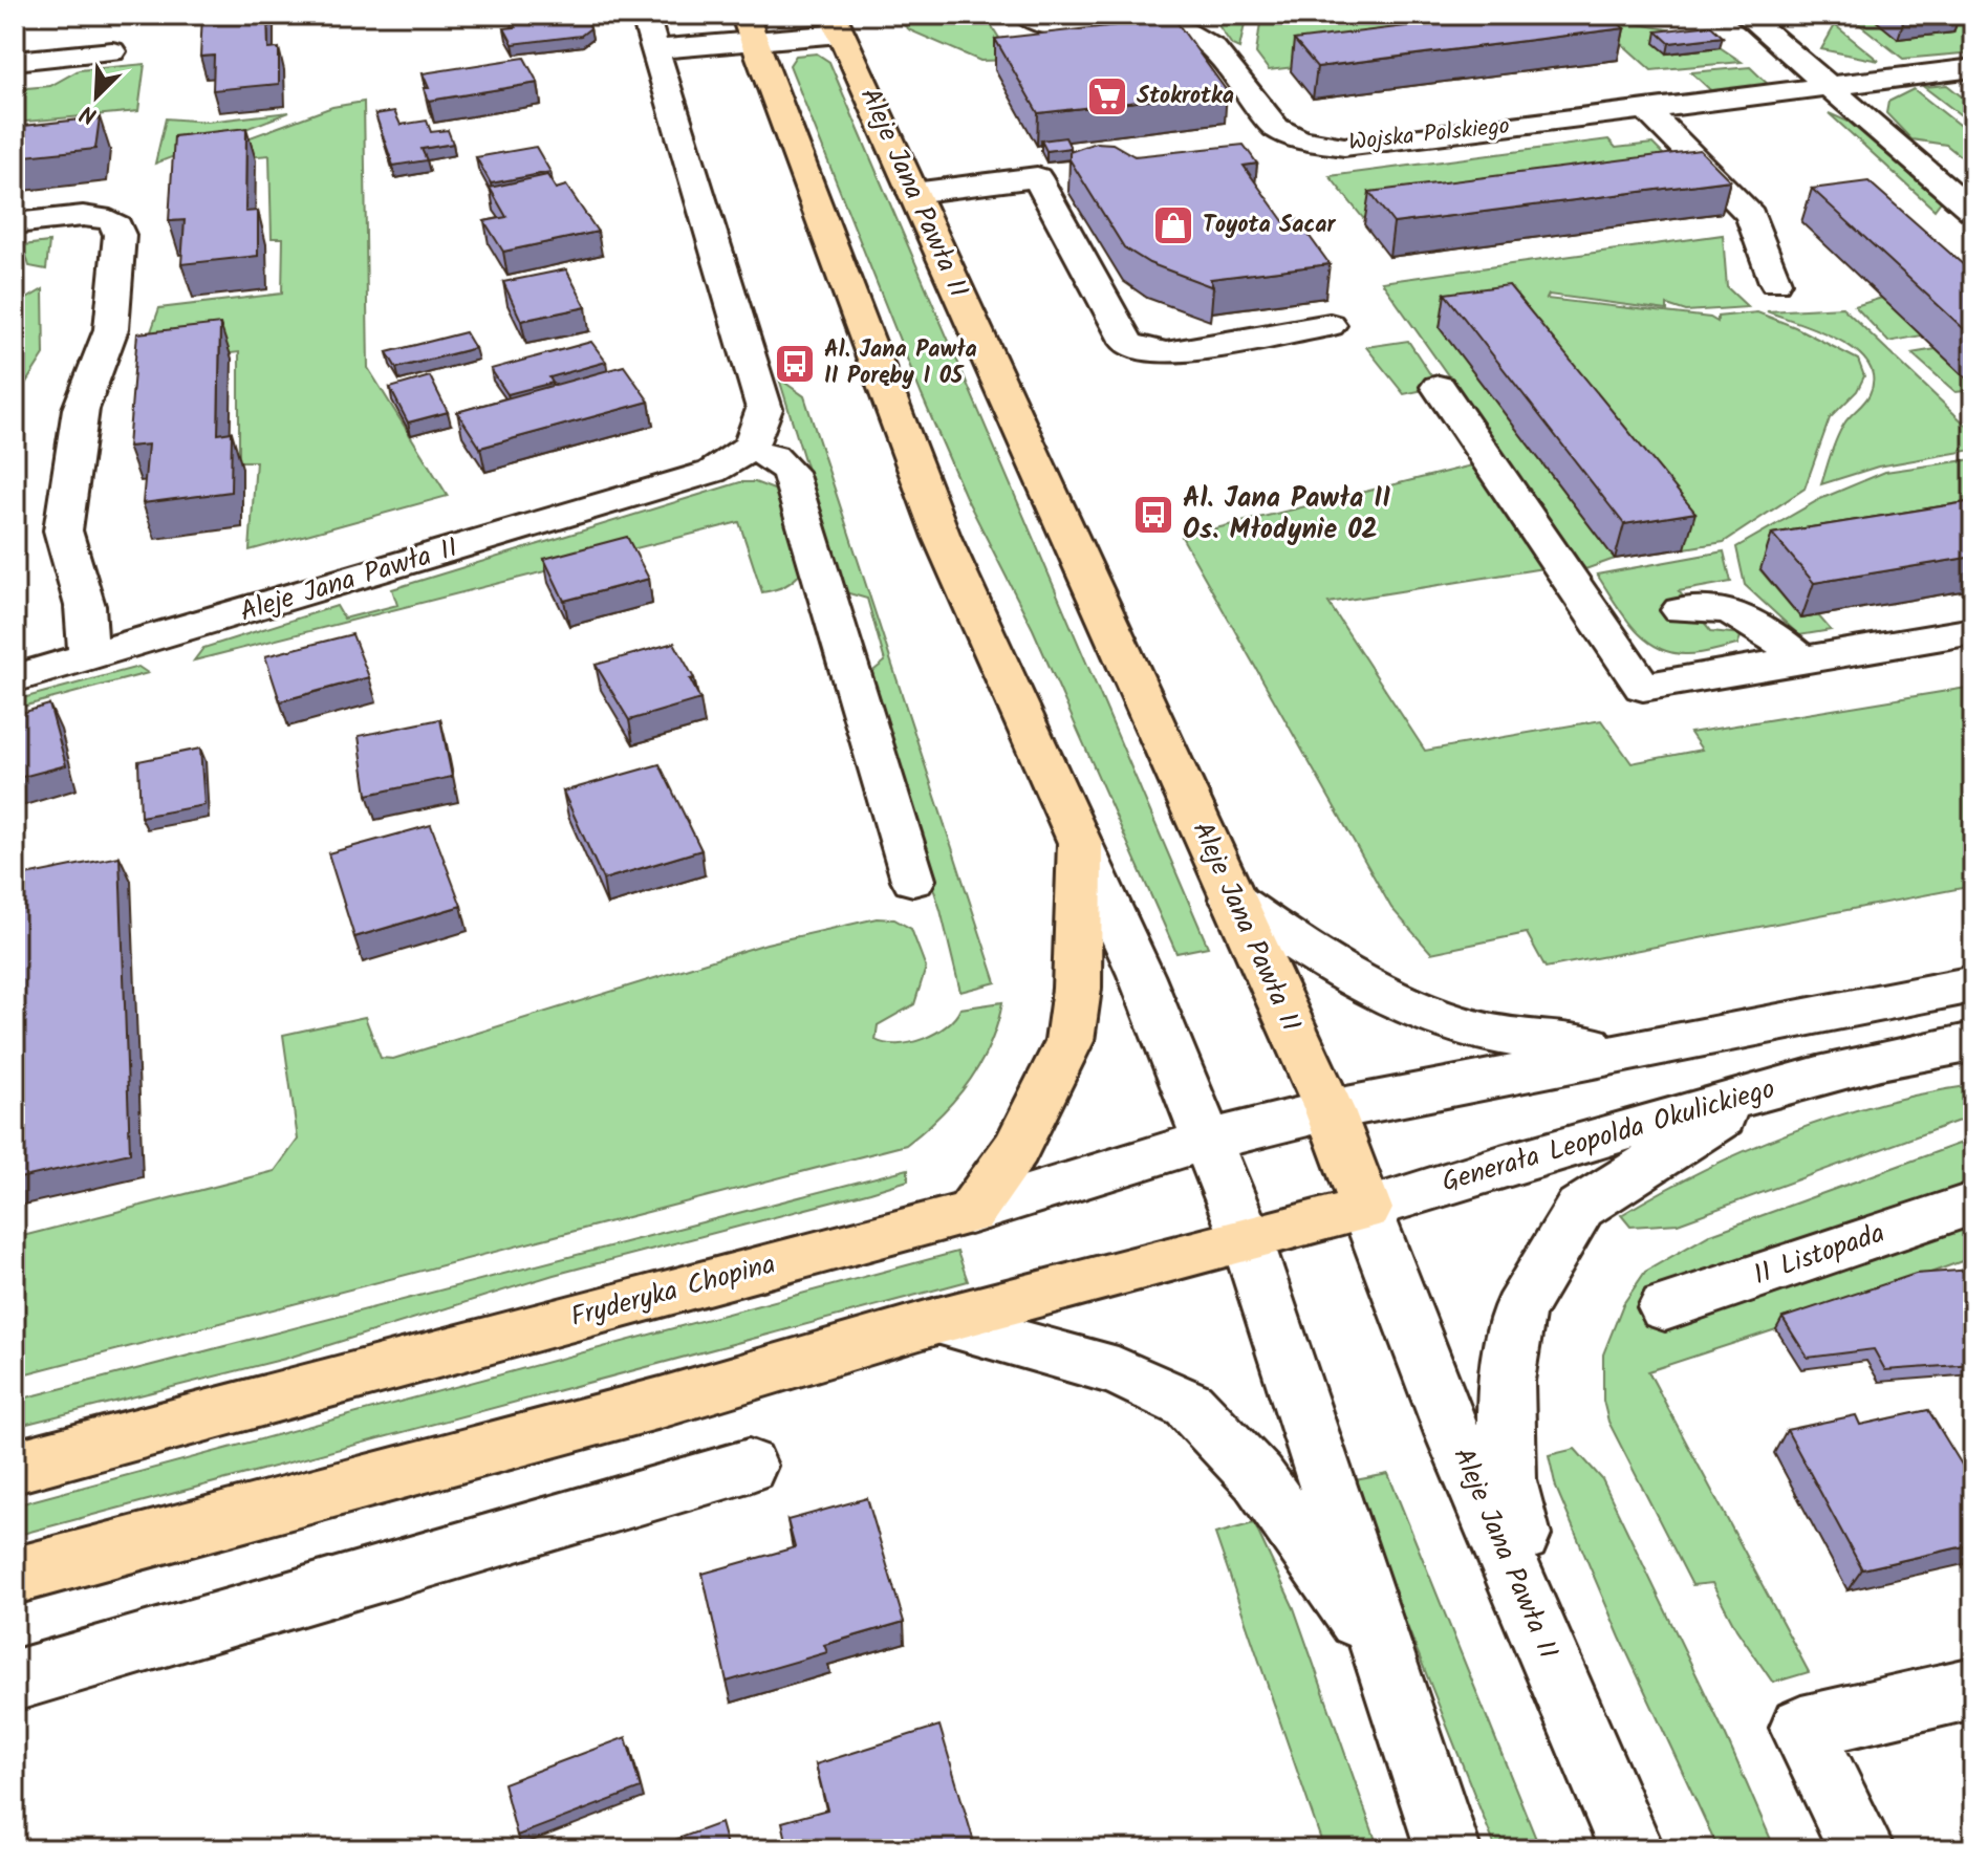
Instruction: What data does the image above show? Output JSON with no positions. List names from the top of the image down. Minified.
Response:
{"streets":{"main road":["Aleje Jana Pawła II","Generała Leopolda Okulickiego","Fryderyka Chopina"],"street":["Wojska Polskiego","11 Listopada"]},"crossings":[["Aleje Jana Pawła II","Generała Leopolda Okulickiego"],["Aleje Jana Pawła II","Fryderyka Chopina"]],"places":{"supermarket":["Stokrotka"],"shop":["Toyota Sacar"],"bus stop":["Al. Jana Pawła II Poręby I 05","Al. Jana Pawła II Os. Młodynie 02"]},"north":"bottom left"}
